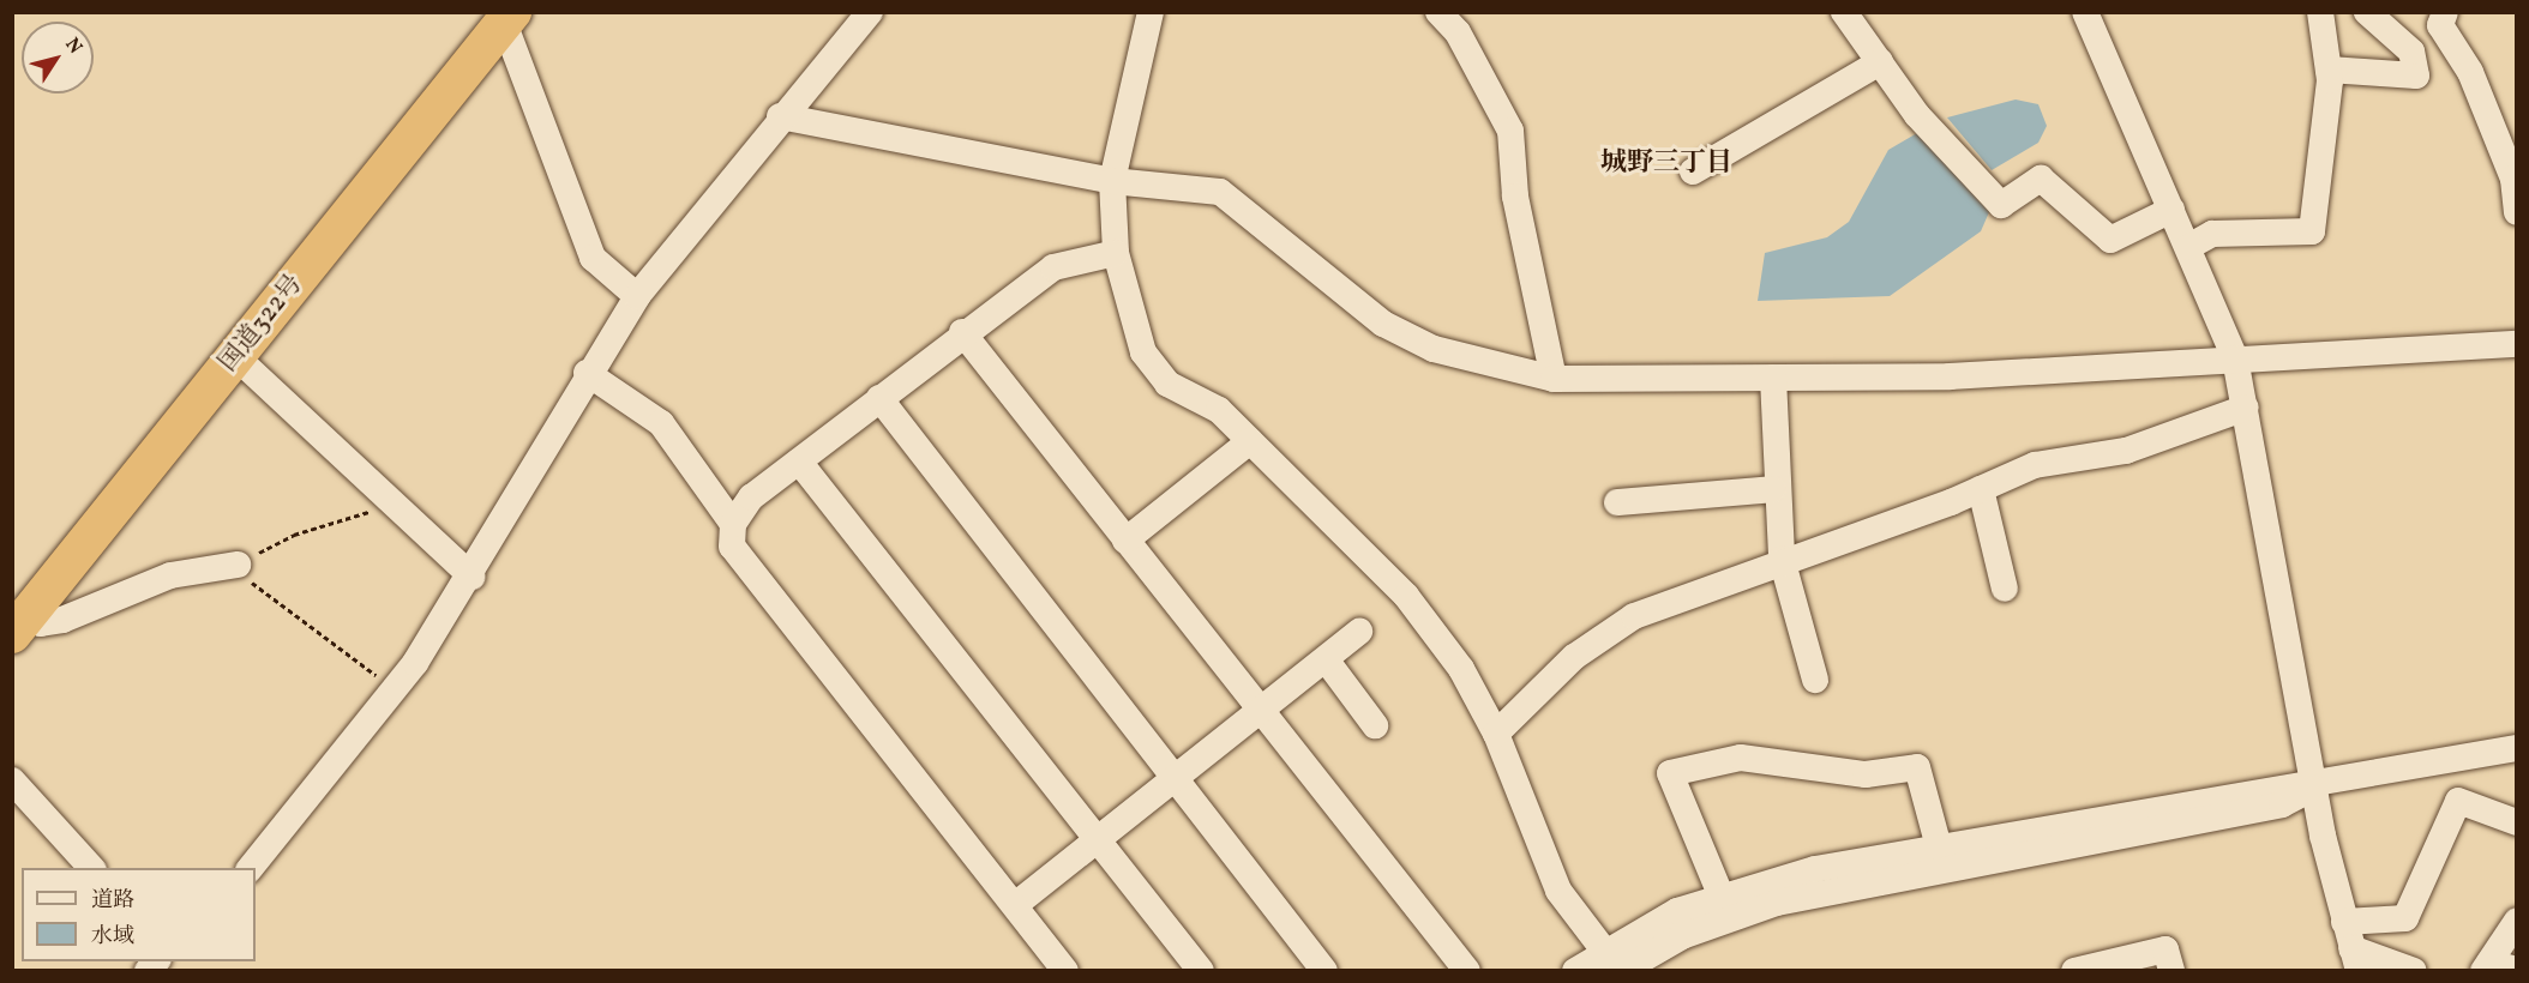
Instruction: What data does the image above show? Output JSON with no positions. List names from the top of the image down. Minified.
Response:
{"streets":{"highway":["国道322号"]},"districts":["城野三丁目"],"legend":["道路","水域"],"north":"top right"}
